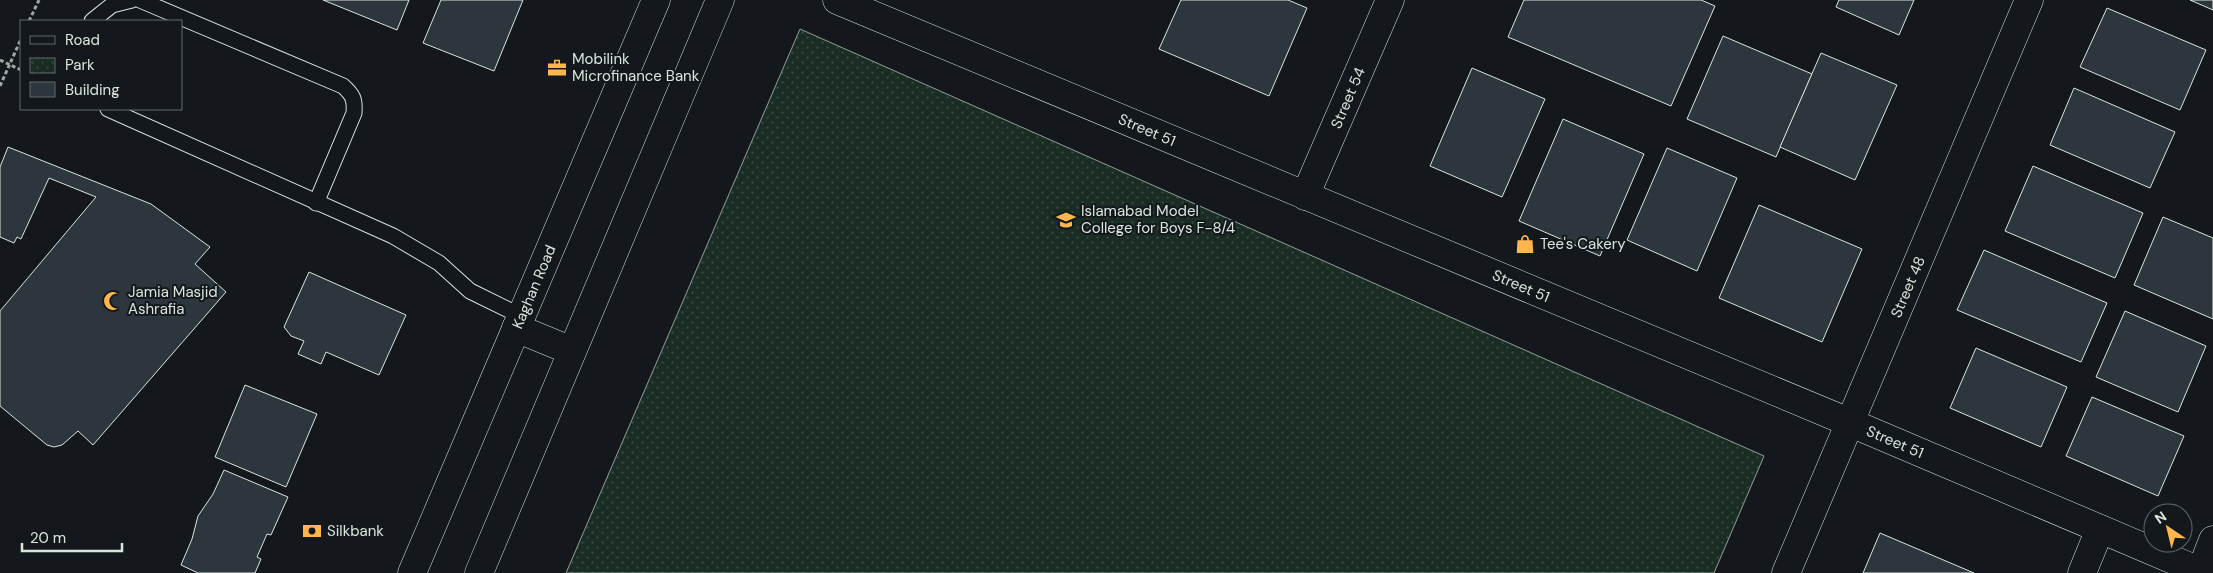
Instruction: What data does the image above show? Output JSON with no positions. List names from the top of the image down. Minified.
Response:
{"streets":{"street":["Street 54","Street 51","Kaghan Road","Street 48"]},"crossings":[["Street 54","Street 51"],["Street 51","Street 48"]],"places":{"office":["Mobilink Microfinance Bank"],"school or university":["Islamabad Model College for Boys F-8/4"],"shop":["Tee's Cakery"],"mosque":["Jamia Masjid Ashrafia"],"bank":["Silkbank"]},"legend":["Road","Park","Building"],"scale_bar":"20 m","north":"top left"}
